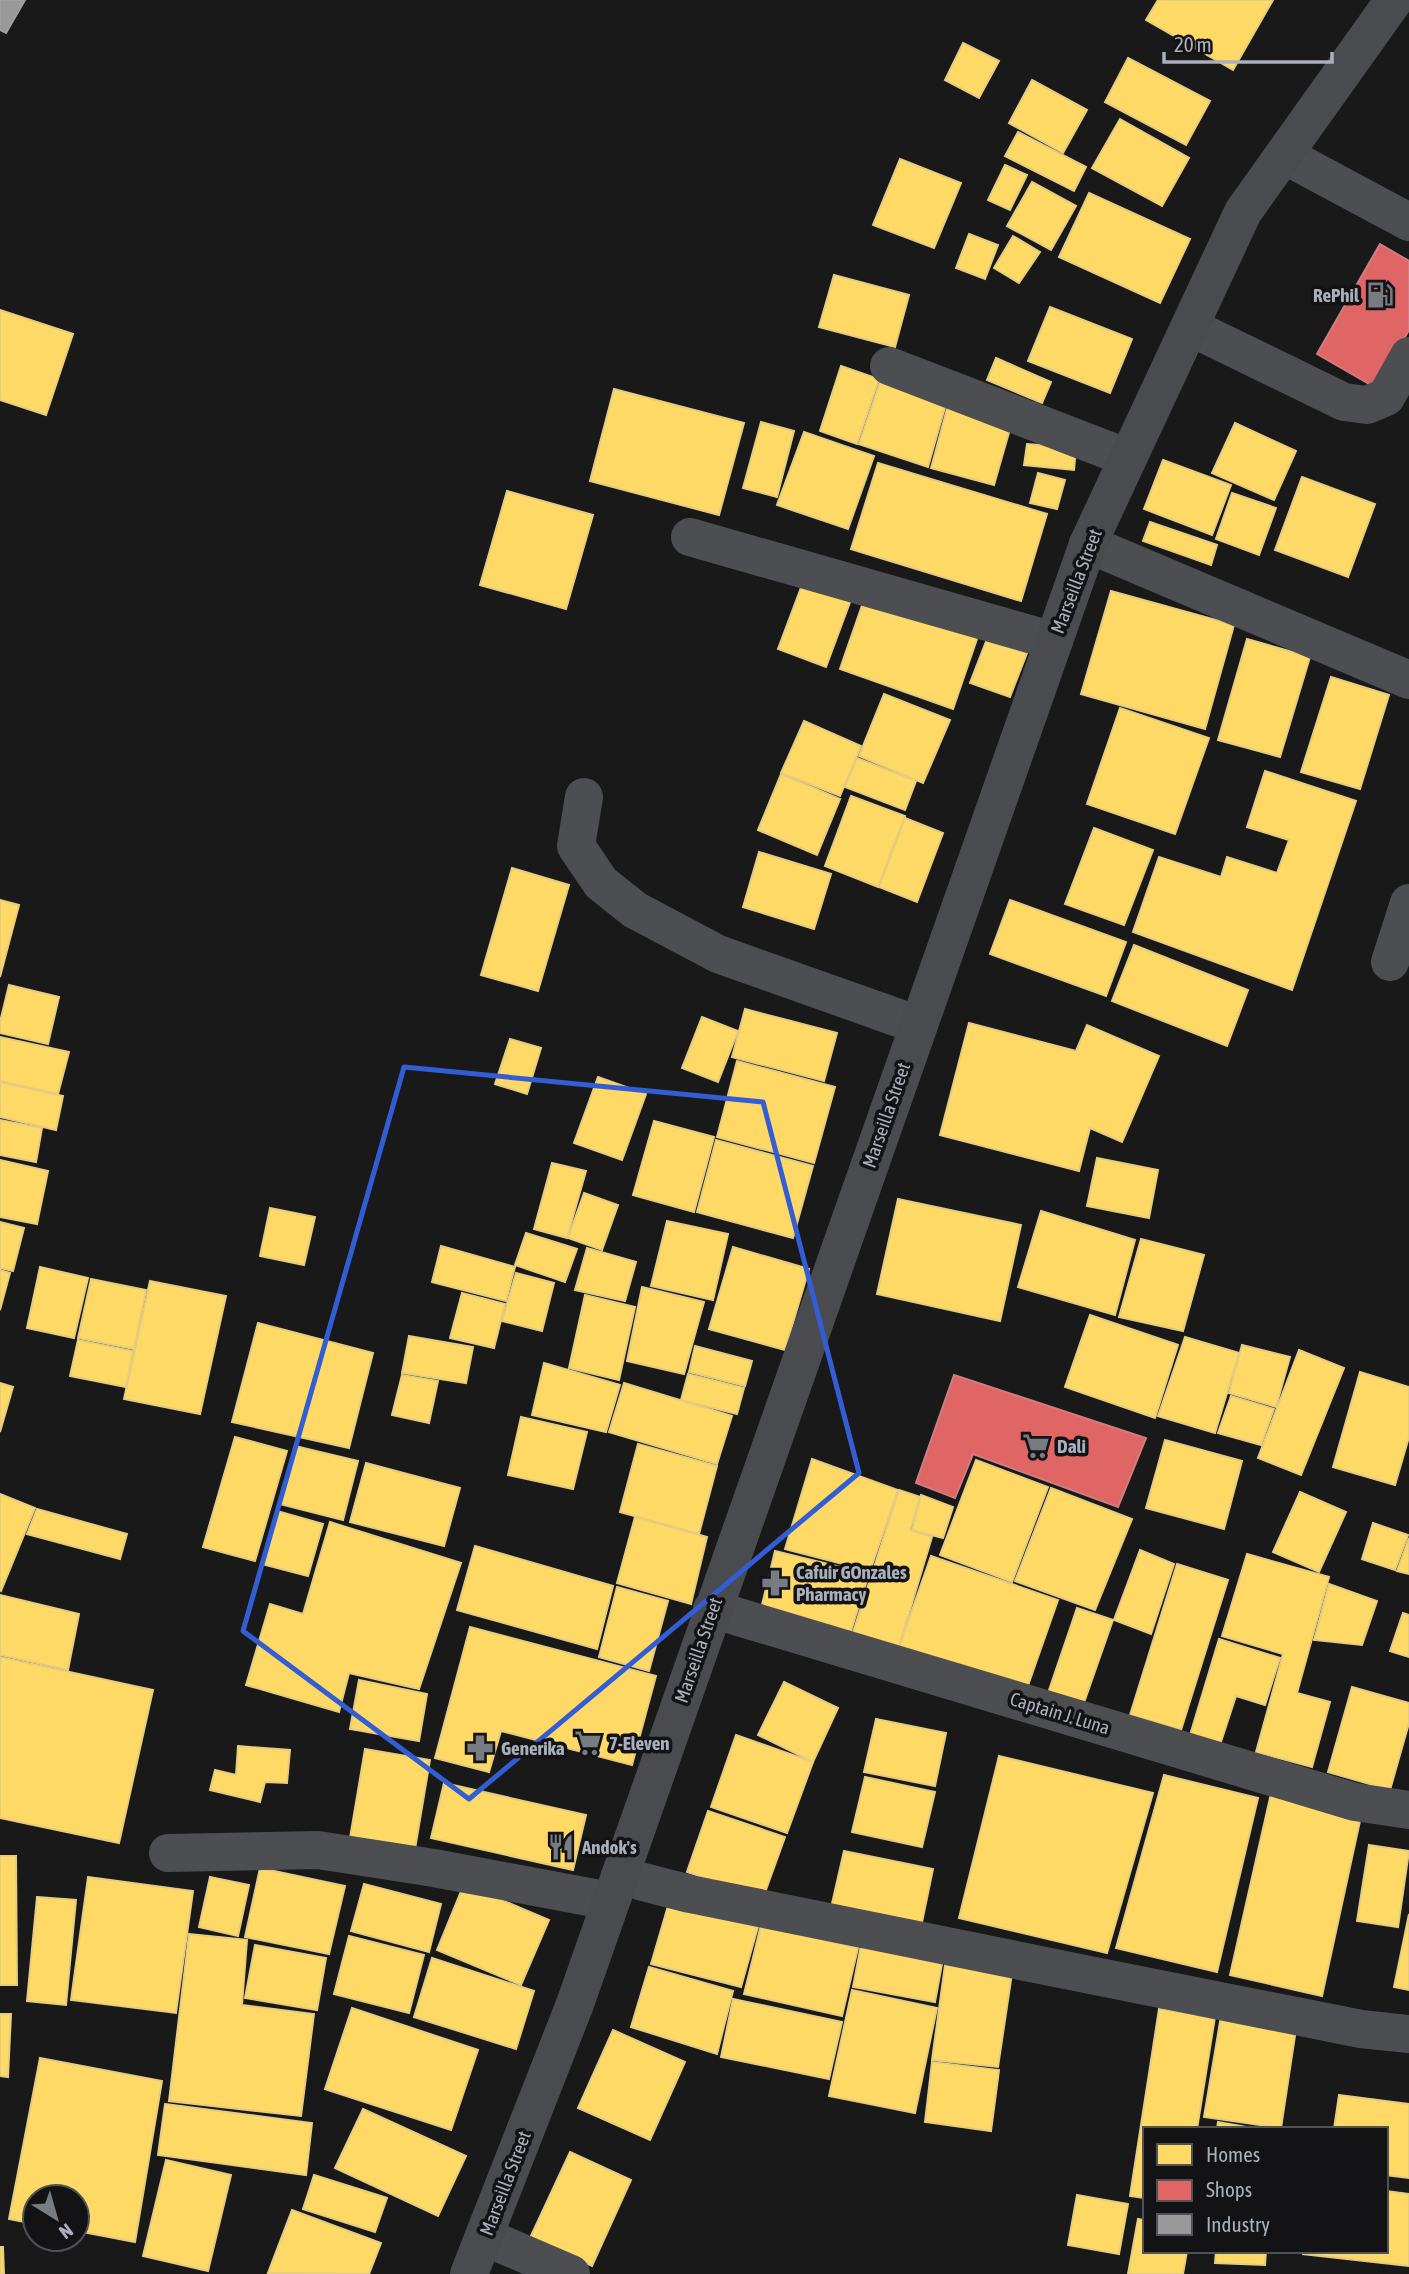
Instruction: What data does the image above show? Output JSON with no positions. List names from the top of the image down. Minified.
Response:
{"streets":{"main road":["Marseilla Street"],"street":["Captain J. Luna"]},"crossings":[["Marseilla Street","Captain J. Luna"]],"places":{"fuel station":["RePhil"],"supermarket":["Dali","7-Eleven"],"pharmacy":["Cafuir GOnzales Pharmacy","Generika"],"restaurant":["Andok's"]},"legend":["Homes","Shops","Industry"],"scale_bar":"20 m","north":"bottom right"}
